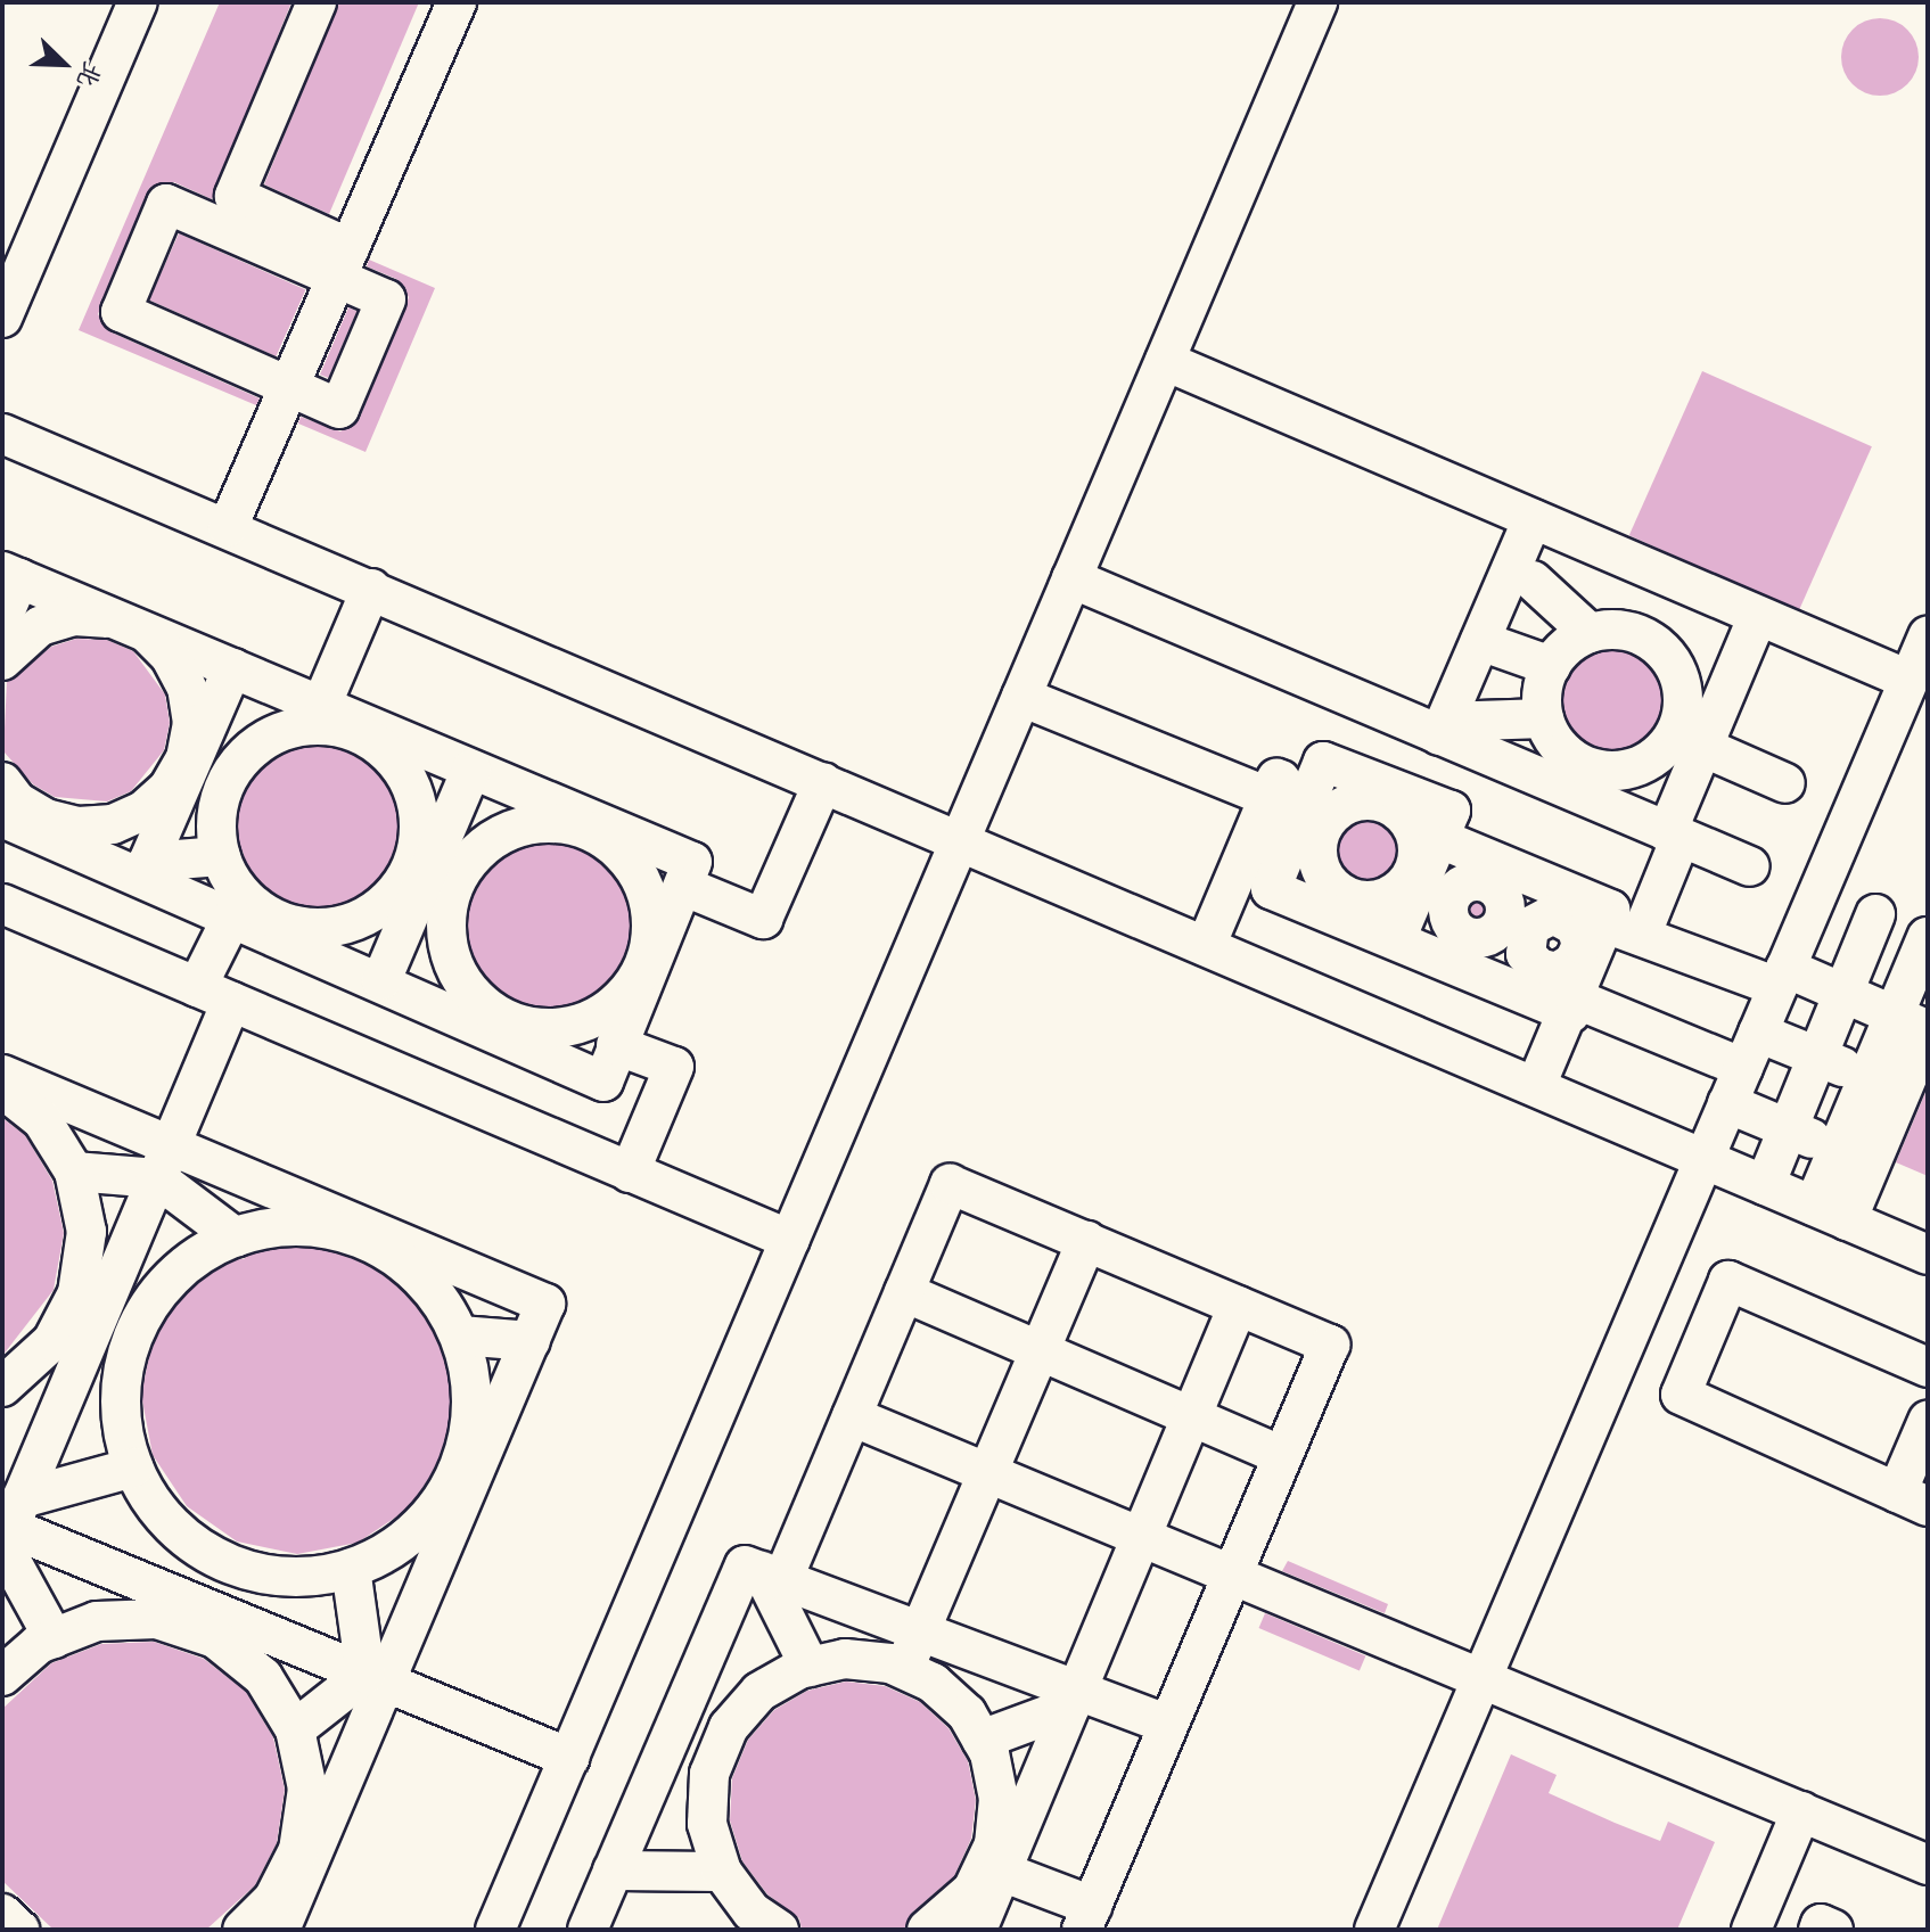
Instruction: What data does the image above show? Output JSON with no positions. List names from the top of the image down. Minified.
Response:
{"north":"bottom right"}
